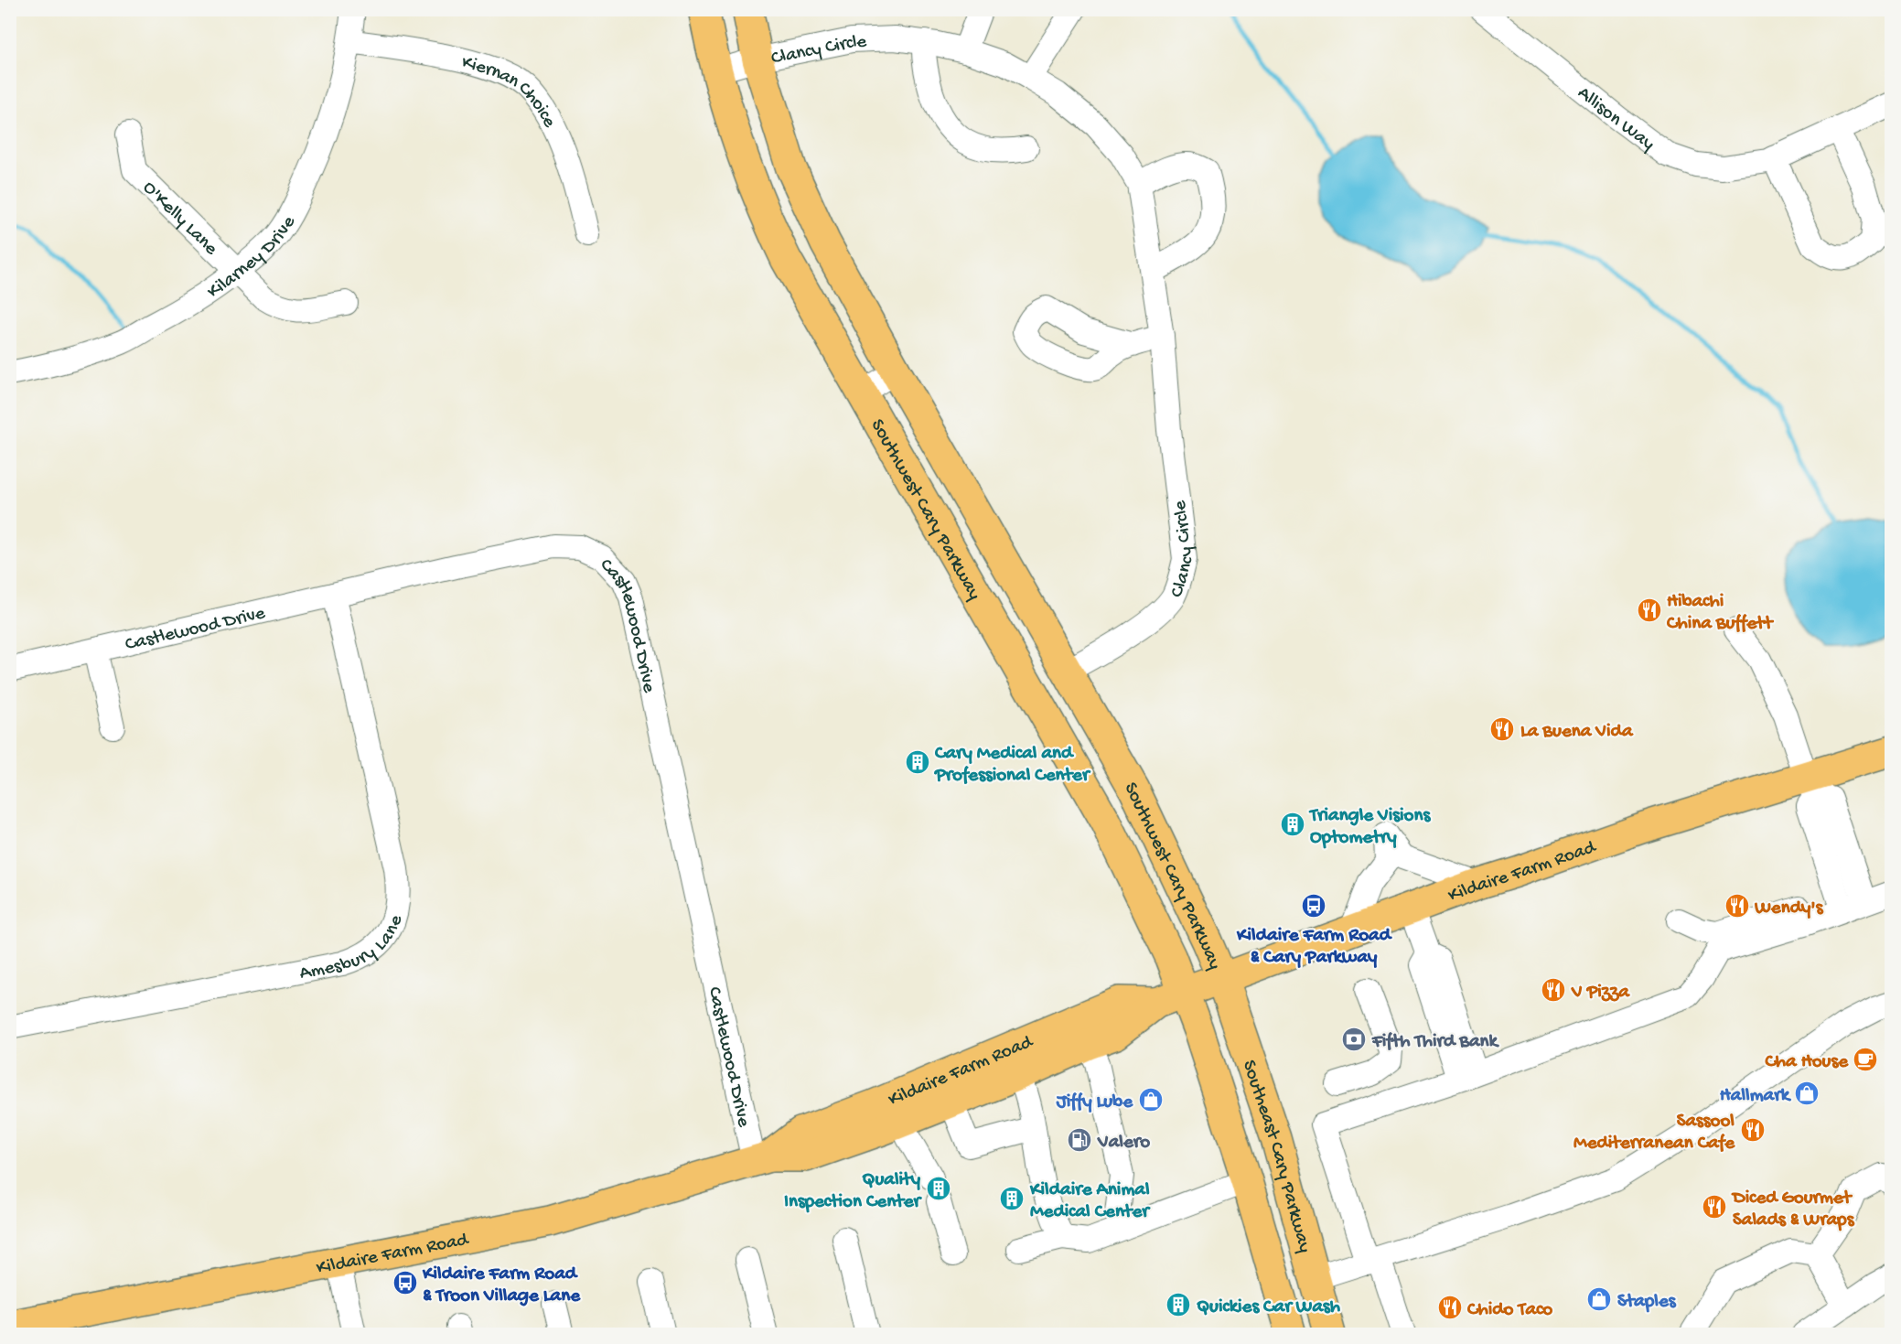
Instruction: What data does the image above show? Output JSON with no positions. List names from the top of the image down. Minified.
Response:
{"streets":{"main road":["Southwest Cary Parkway","Kildaire Farm Road","Southeast Cary Parkway"],"street":["Clancy Circle","Kiernan Choice","Allison Way","O'Kelly Lane","Kilarney Drive","Castlewood Drive","Amesbury Lane"]},"crossings":[["Clancy Circle","Southwest Cary Parkway"],["Kiernan Choice","Kilarney Drive"],["O'Kelly Lane","Kilarney Drive"],["Southwest Cary Parkway","Kildaire Farm Road"],["Southwest Cary Parkway","Southeast Cary Parkway"],["Castlewood Drive","Kildaire Farm Road"],["Castlewood Drive","Amesbury Lane"],["Kildaire Farm Road","Southeast Cary Parkway"]],"places":{"restaurant":["Hibachi China Buffett","La Buena Vida","Wendy's","V Pizza","Sassool Mediterranean Cafe","Diced Gourmet Salads & Wraps","Chido Taco"],"building":["Cary Medical and Professional Center","Triangle Visions Optometry","Quality Inspection Center","Kildaire Animal Medical Center","Quickies Car Wash"],"bus stop":["Kildaire Farm Road & Cary Parkway","Kildaire Farm Road & Troon Village Lane"],"bank":["Fifth Third Bank"],"cafe":["Cha House"],"shop":["Hallmark","Jiffy Lube","Staples"],"fuel station":["Valero"]}}
